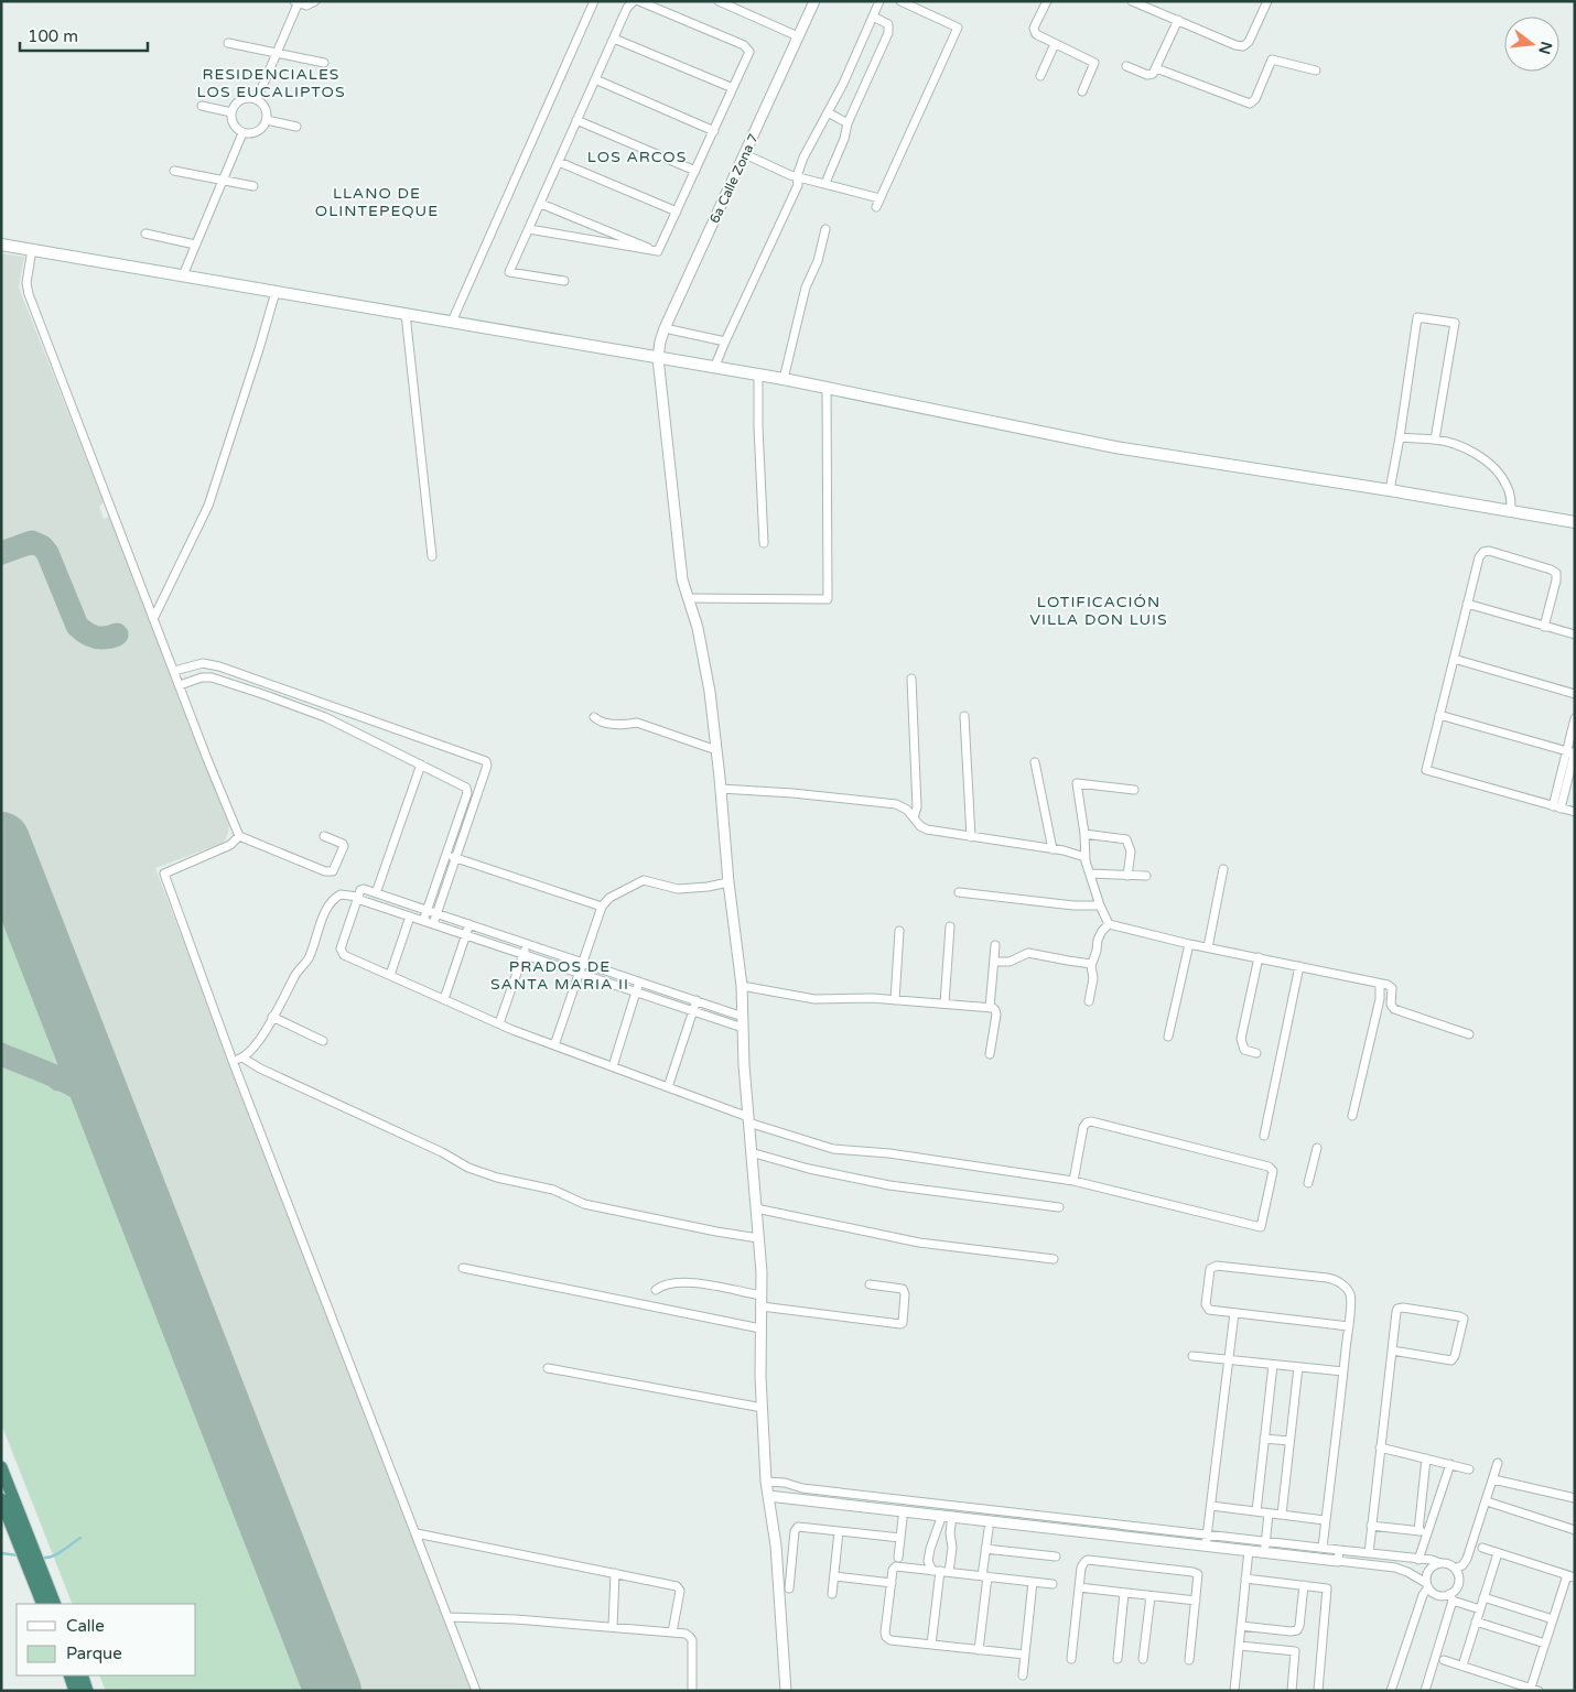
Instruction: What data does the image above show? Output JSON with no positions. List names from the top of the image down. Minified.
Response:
{"streets":{"street":["6a Calle Zona 7"]},"districts":["RESIDENCIALES LOS EUCALIPTOS","LOS ARCOS","LLANO DE OLINTEPEQUE","LOTIFICACIÓN VILLA DON LUIS","PRADOS DE SANTA MARIA II"],"legend":["Calle","Parque"],"scale_bar":"100 m","north":"right"}
